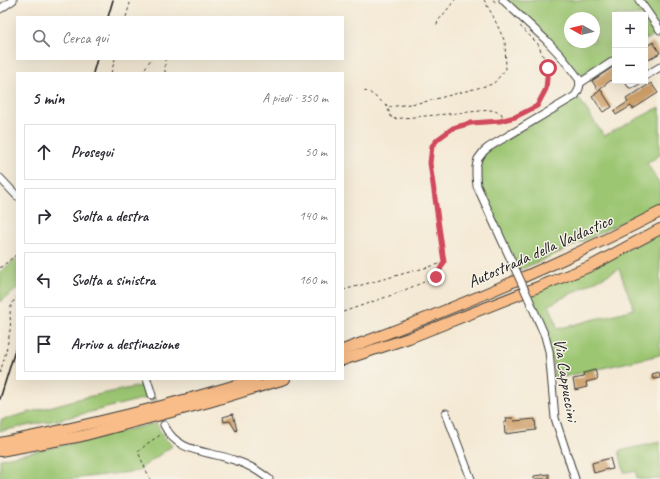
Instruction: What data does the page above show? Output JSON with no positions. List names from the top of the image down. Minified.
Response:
{"streets":{"highway":["Autostrada della Valdastico"],"street":["Via Cappuccini"]},"north":"left","page":{"map_buttons":["+","−"],"search":"Cerca qui","heading":["5 min","A piedi · 350 m"],"list":[["Prosegui","50 m"],["Svolta a destra","140 m"],["Svolta a sinistra","160 m"],"Arrivo a destinazione"]}}
